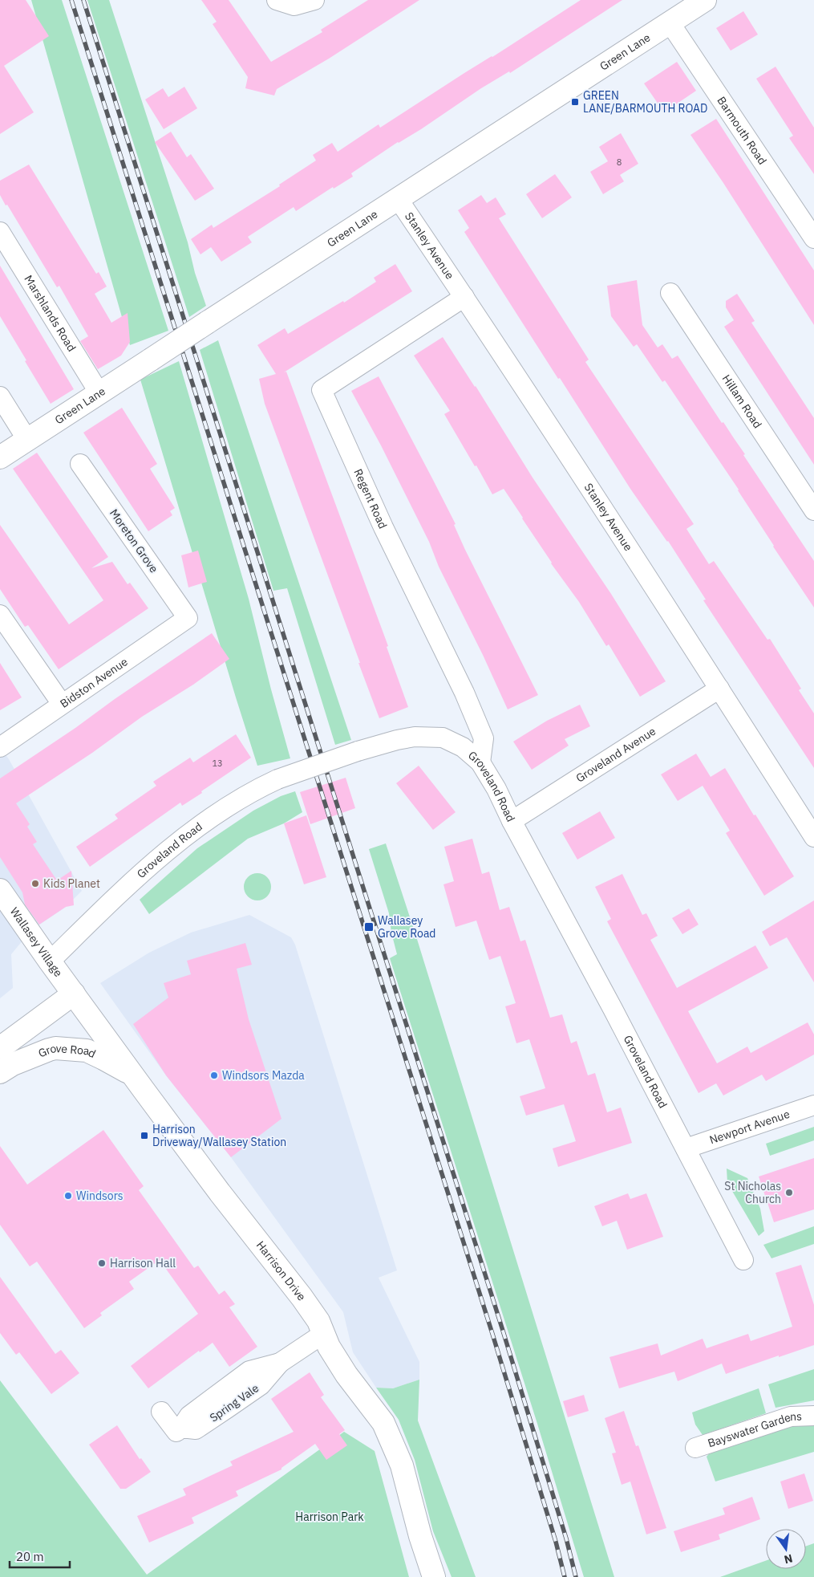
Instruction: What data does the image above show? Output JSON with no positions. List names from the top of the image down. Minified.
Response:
{"streets":{"street":["Green Lane","Barmouth Road","Stanley Avenue","Marshlands Road","Hillam Road","Regent Road","Moreton Grove","Bidston Avenue","Groveland Avenue","Groveland Road","Wallasey Village","Grove Road","Newport Avenue","Harrison Drive","Spring Vale","Bayswater Gardens"]},"crossings":[["Green Lane","Barmouth Road"],["Green Lane","Stanley Avenue"],["Green Lane","Marshlands Road"],["Stanley Avenue","Regent Road"],["Stanley Avenue","Groveland Avenue"],["Regent Road","Groveland Road"],["Moreton Grove","Bidston Avenue"],["Groveland Avenue","Groveland Road"],["Groveland Road","Wallasey Village"],["Groveland Road","Newport Avenue"],["Wallasey Village","Harrison Drive"],["Grove Road","Harrison Drive"],["Harrison Drive","Spring Vale"]],"parks":["Harrison Park"],"places":{"transit":["GREEN LANE/BARMOUTH ROAD","Wallasey Grove Road","Harrison Driveway/Wallasey Station"],"other":["Kids Planet","Windsors Mazda","St Nicholas Church","Windsors","Harrison Hall"]},"house_numbers":["8","13"],"scale_bar":"20 m","north":"bottom"}
